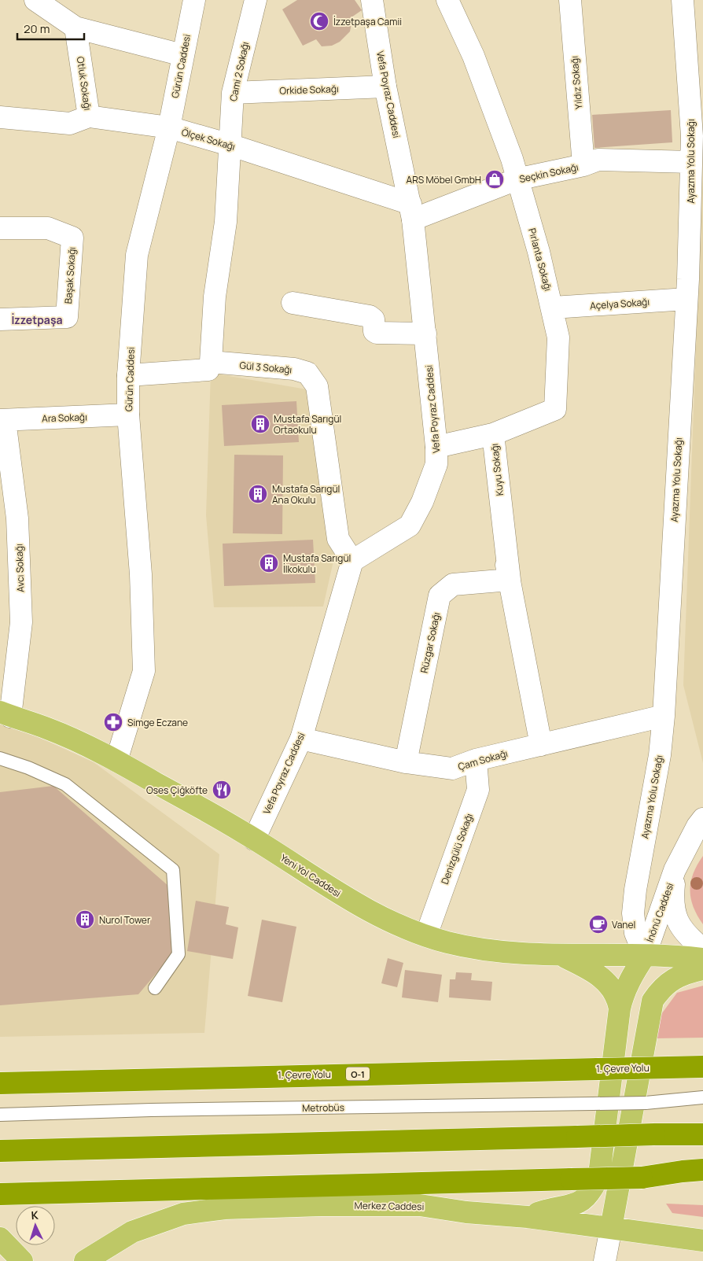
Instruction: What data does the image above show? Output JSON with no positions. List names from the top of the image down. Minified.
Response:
{"streets":{"highway":["1. Çevre Yolu","O-1"],"main road":["Yeni Yol Caddesi","Merkez Caddesi"],"street":["Gürün Caddesi","Cami 2 Sokağı","Yıldız Sokağı","Otluk Sokağı","Orkide Sokağı","Vefa Poyraz Caddesi","Ölçek Sokağı","Ayazma Yolu Sokağı","Seçkin Sokağı","Pırlanta Sokağı","Başak Sokağı","Açelya Sokağı","Gül 3 Sokağı","Ara Sokağı","Kuyu Sokağı","Avcı Sokağı","Rüzgar Sokağı","Çam Sokağı","Denizgülü Sokağı","İnönü Caddesi"],"lane":["Metrobüs"]},"crossings":[["Gürün Caddesi","Ölçek Sokağı"],["Gürün Caddesi","Ara Sokağı"],["Gürün Caddesi","Yeni Yol Caddesi"],["Cami 2 Sokağı","Orkide Sokağı"],["Cami 2 Sokağı","Ölçek Sokağı"],["Cami 2 Sokağı","Gül 3 Sokağı"],["Yıldız Sokağı","Seçkin Sokağı"],["Otluk Sokağı","Ölçek Sokağı"],["Orkide Sokağı","Vefa Poyraz Caddesi"],["Vefa Poyraz Caddesi","Ölçek Sokağı"],["Vefa Poyraz Caddesi","Seçkin Sokağı"],["Vefa Poyraz Caddesi","Pırlanta Sokağı"],["Vefa Poyraz Caddesi","Gül 3 Sokağı"],["Vefa Poyraz Caddesi","Çam Sokağı"],["Vefa Poyraz Caddesi","Yeni Yol Caddesi"],["Ölçek Sokağı","Seçkin Sokağı"],["Ayazma Yolu Sokağı","Seçkin Sokağı"],["Ayazma Yolu Sokağı","Açelya Sokağı"],["Ayazma Yolu Sokağı","Çam Sokağı"],["Ayazma Yolu Sokağı","Yeni Yol Caddesi"],["Ayazma Yolu Sokağı","İnönü Caddesi"],["Seçkin Sokağı","Pırlanta Sokağı"],["Pırlanta Sokağı","Açelya Sokağı"],["Pırlanta Sokağı","Kuyu Sokağı"],["Ara Sokağı","Avcı Sokağı"],["Kuyu Sokağı","Rüzgar Sokağı"],["Kuyu Sokağı","Çam Sokağı"],["Avcı Sokağı","Yeni Yol Caddesi"],["Rüzgar Sokağı","Çam Sokağı"],["Çam Sokağı","Denizgülü Sokağı"],["Denizgülü Sokağı","Yeni Yol Caddesi"],["Yeni Yol Caddesi","İnönü Caddesi"]],"districts":["İzzetpaşa"],"places":{"mosque":["İzzetpaşa Camii"],"shop":["ARS Möbel GmbH"],"building":["Mustafa Sarıgül Ortaokulu","Mustafa Sarıgül Ana Okulu","Mustafa Sarıgül İlkokulu","Nurol Tower"],"pharmacy":["Simge Eczane"],"restaurant":["Oses Çiğköfte"],"cafe":["Vanel"]},"scale_bar":"20 m","north":"top"}
